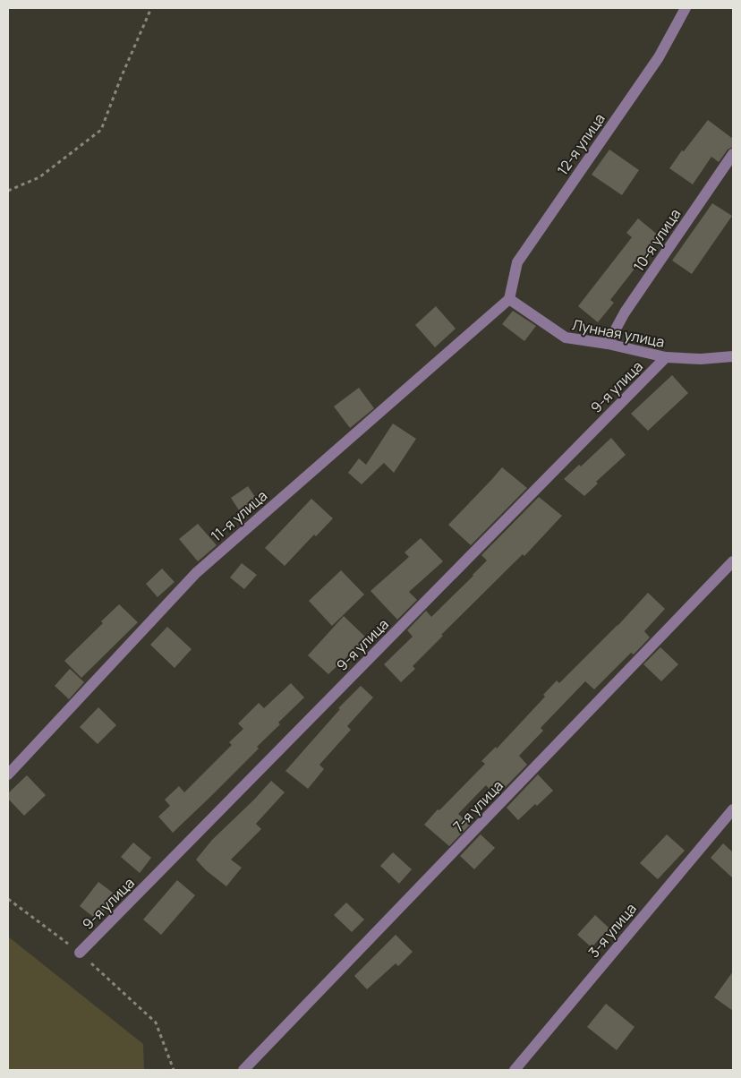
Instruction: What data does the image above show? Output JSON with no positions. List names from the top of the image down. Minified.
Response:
{"streets":{"street":["12-я улица","10-я улица","Лунная улица","9-я улица","11-я улица","7-я улица","3-я улица"]},"crossings":[["12-я улица","Лунная улица"],["12-я улица","11-я улица"],["10-я улица","Лунная улица"],["Лунная улица","9-я улица"],["Лунная улица","11-я улица"]]}
